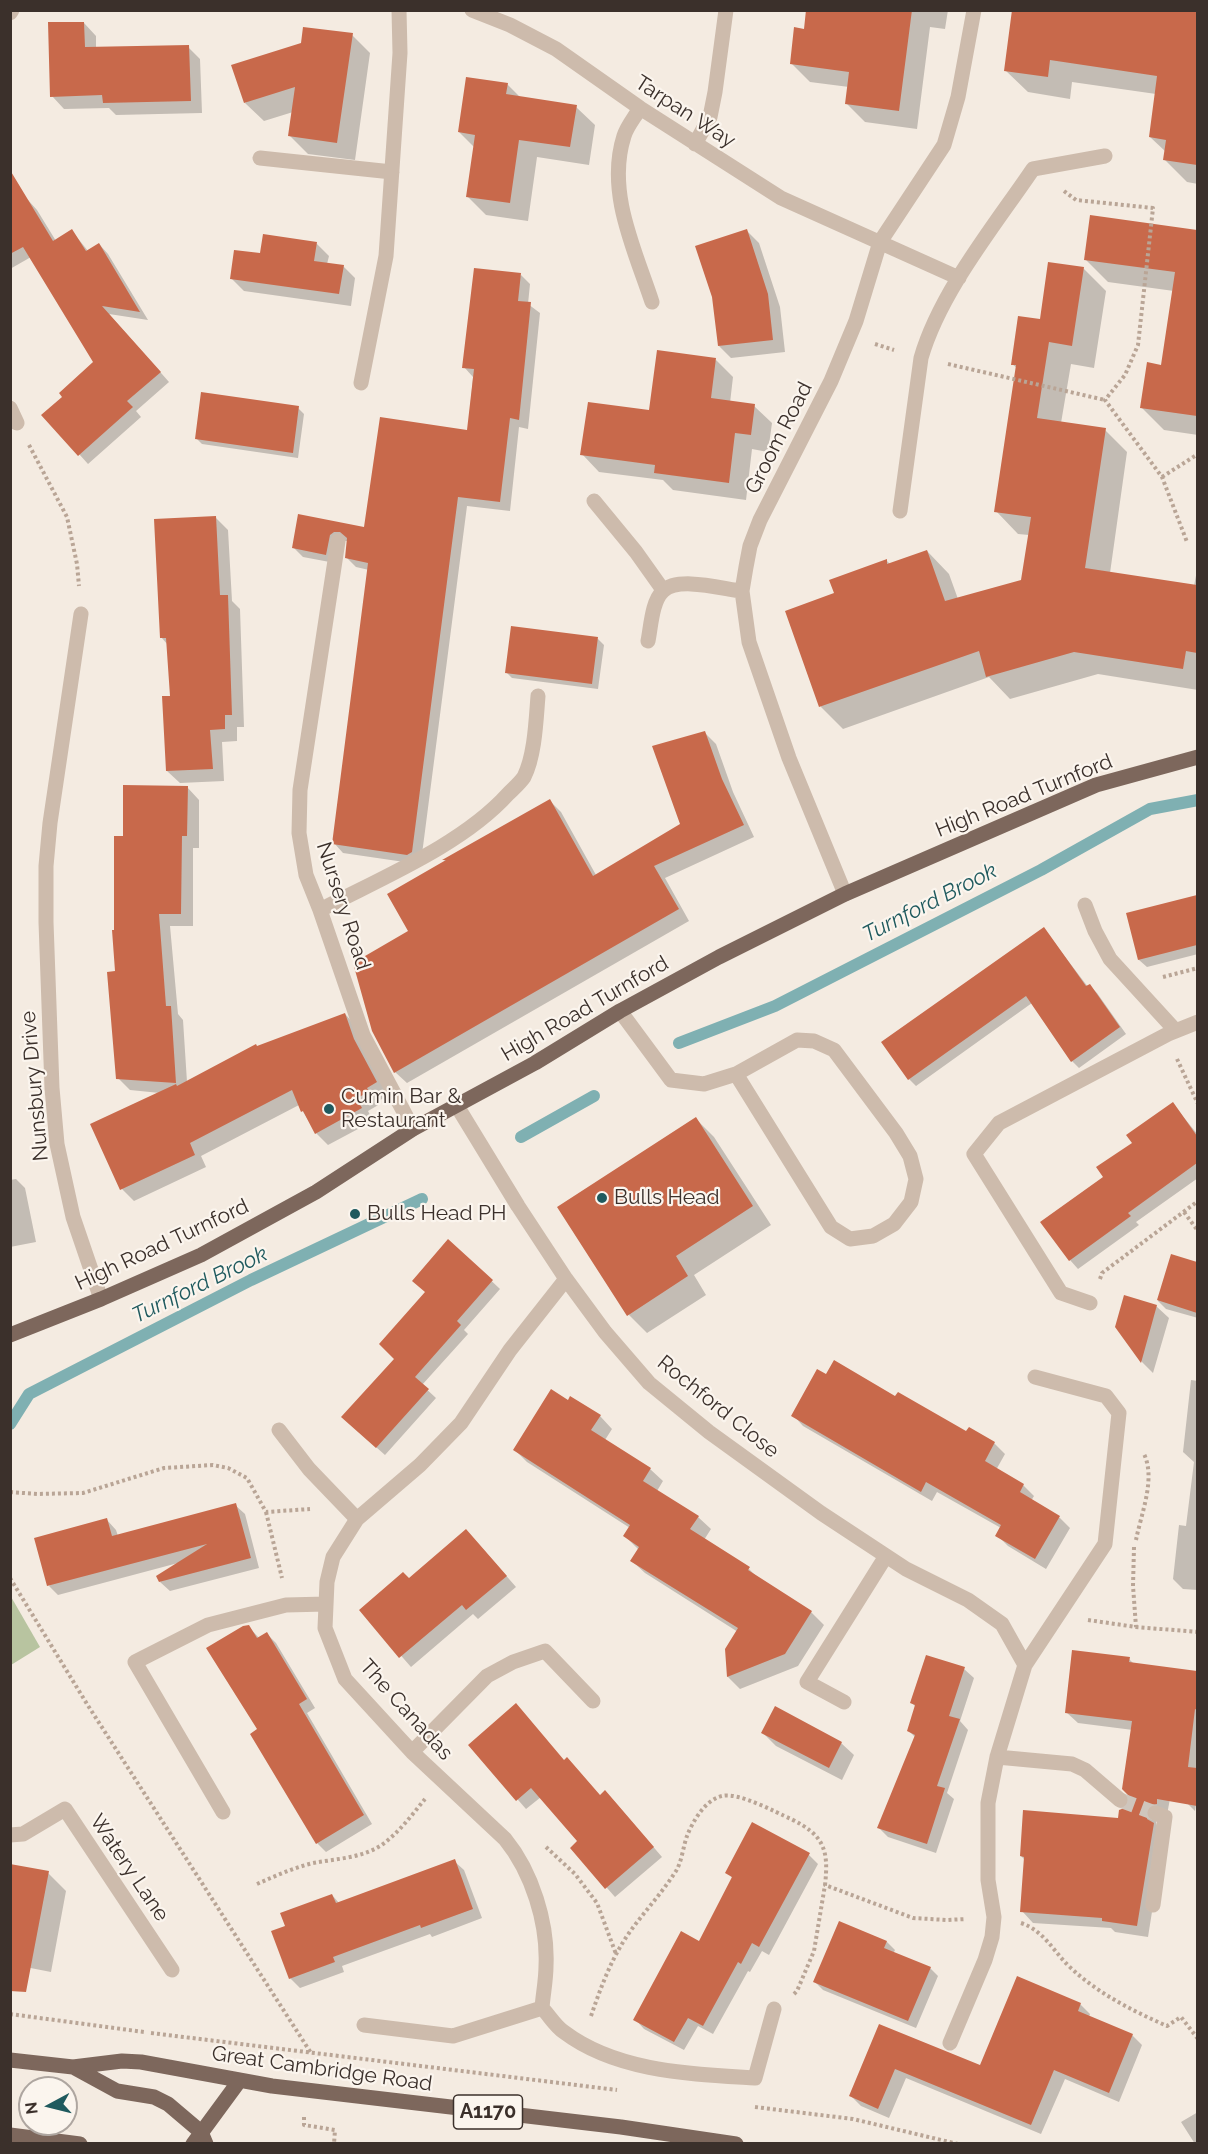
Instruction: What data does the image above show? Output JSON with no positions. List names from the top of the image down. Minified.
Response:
{"streets":{"main road":["High Road Turnford","Great Cambridge Road","A1170"],"street":["Tarpan Way","Groom Road","Nursery Road","Nunsbury Drive","Rochford Close","The Canadas","Watery Lane"]},"crossings":[["Tarpan Way","Groom Road"],["Groom Road","High Road Turnford"],["High Road Turnford","Nursery Road"],["High Road Turnford","Nunsbury Drive"],["High Road Turnford","Rochford Close"],["Rochford Close","The Canadas"]],"water":["Turnford Brook"],"places":["Cumin Bar & Restaurant","Bulls Head","Bulls Head PH"],"north":"left"}
